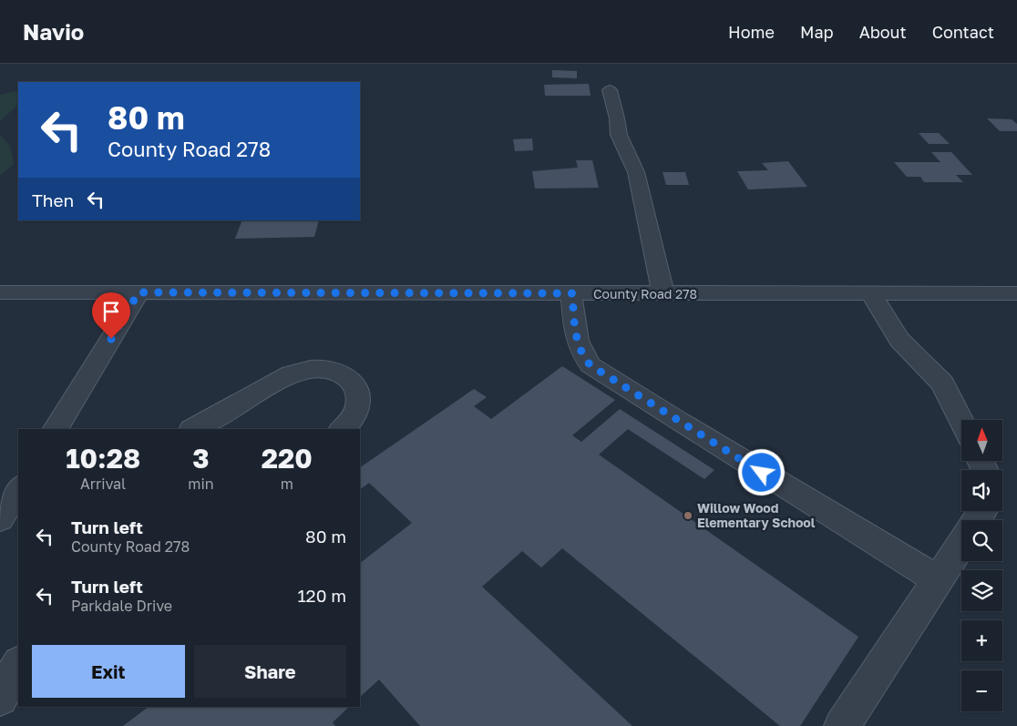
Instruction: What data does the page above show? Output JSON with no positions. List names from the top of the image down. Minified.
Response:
{"streets":{"street":["County Road 278"]},"places":["Willow Wood Elementary School"],"north":"top","page":{"header":"Navio","nav":["Home","Map","About","Contact"],"turn":["80 m","County Road 278"],"then":"Then","map_buttons":["+","−"],"eta":["10:28","Arrival","3","min","220","m"],"list":[{"name":"Turn left","note":"County Road 278","value":"80 m"},{"name":"Turn left","note":"Parkdale Drive","value":"120 m"}],"buttons":["Exit","Share"]}}
